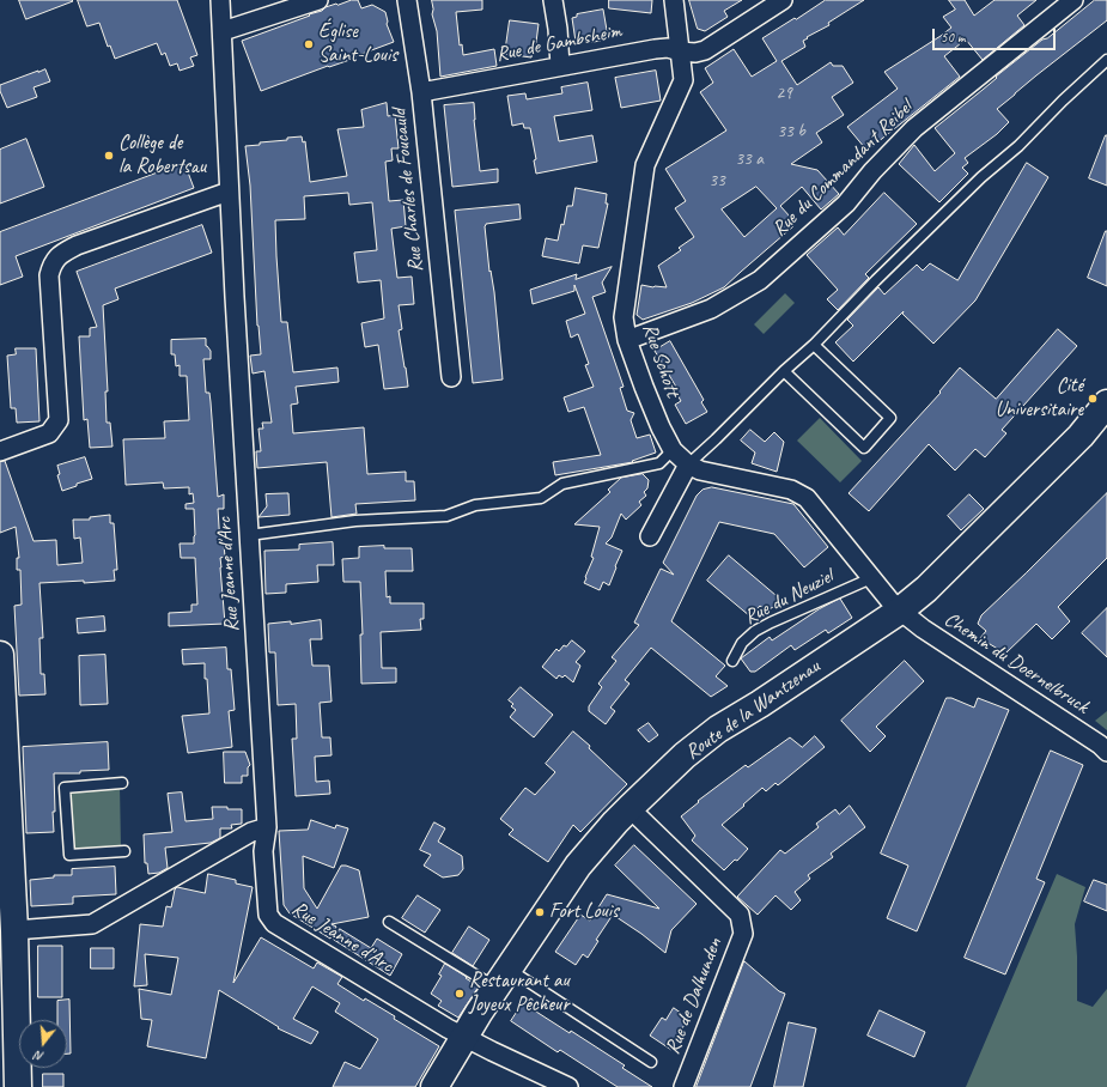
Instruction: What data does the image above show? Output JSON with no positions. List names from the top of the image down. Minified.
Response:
{"streets":{"street":["Rue de Gambsheim","Rue du Commandant Reibel","Rue Charles de Foucauld","Rue Schott","Rue Jeanne d'Arc","Chemin du Doernelbruck","Route de la Wantzenau","Rue de Dalhunden"],"lane":["Rue du Neuziel"]},"crossings":[["Rue de Gambsheim","Rue Charles de Foucauld"],["Rue de Gambsheim","Rue Schott"],["Rue du Commandant Reibel","Rue Schott"],["Rue Schott","Rue du Neuziel"],["Rue Schott","Chemin du Doernelbruck"],["Rue Schott","Route de la Wantzenau"],["Rue Jeanne d'Arc","Route de la Wantzenau"],["Chemin du Doernelbruck","Route de la Wantzenau"],["Route de la Wantzenau","Rue de Dalhunden"]],"places":["Église Saint-Louis","Collège de la Robertsau","Cité Universitaire","Fort Louis","Restaurant au Joyeux Pêcheur"],"house_numbers":["29","33 b","33 a","33"],"scale_bar":"50 m","north":"bottom"}
